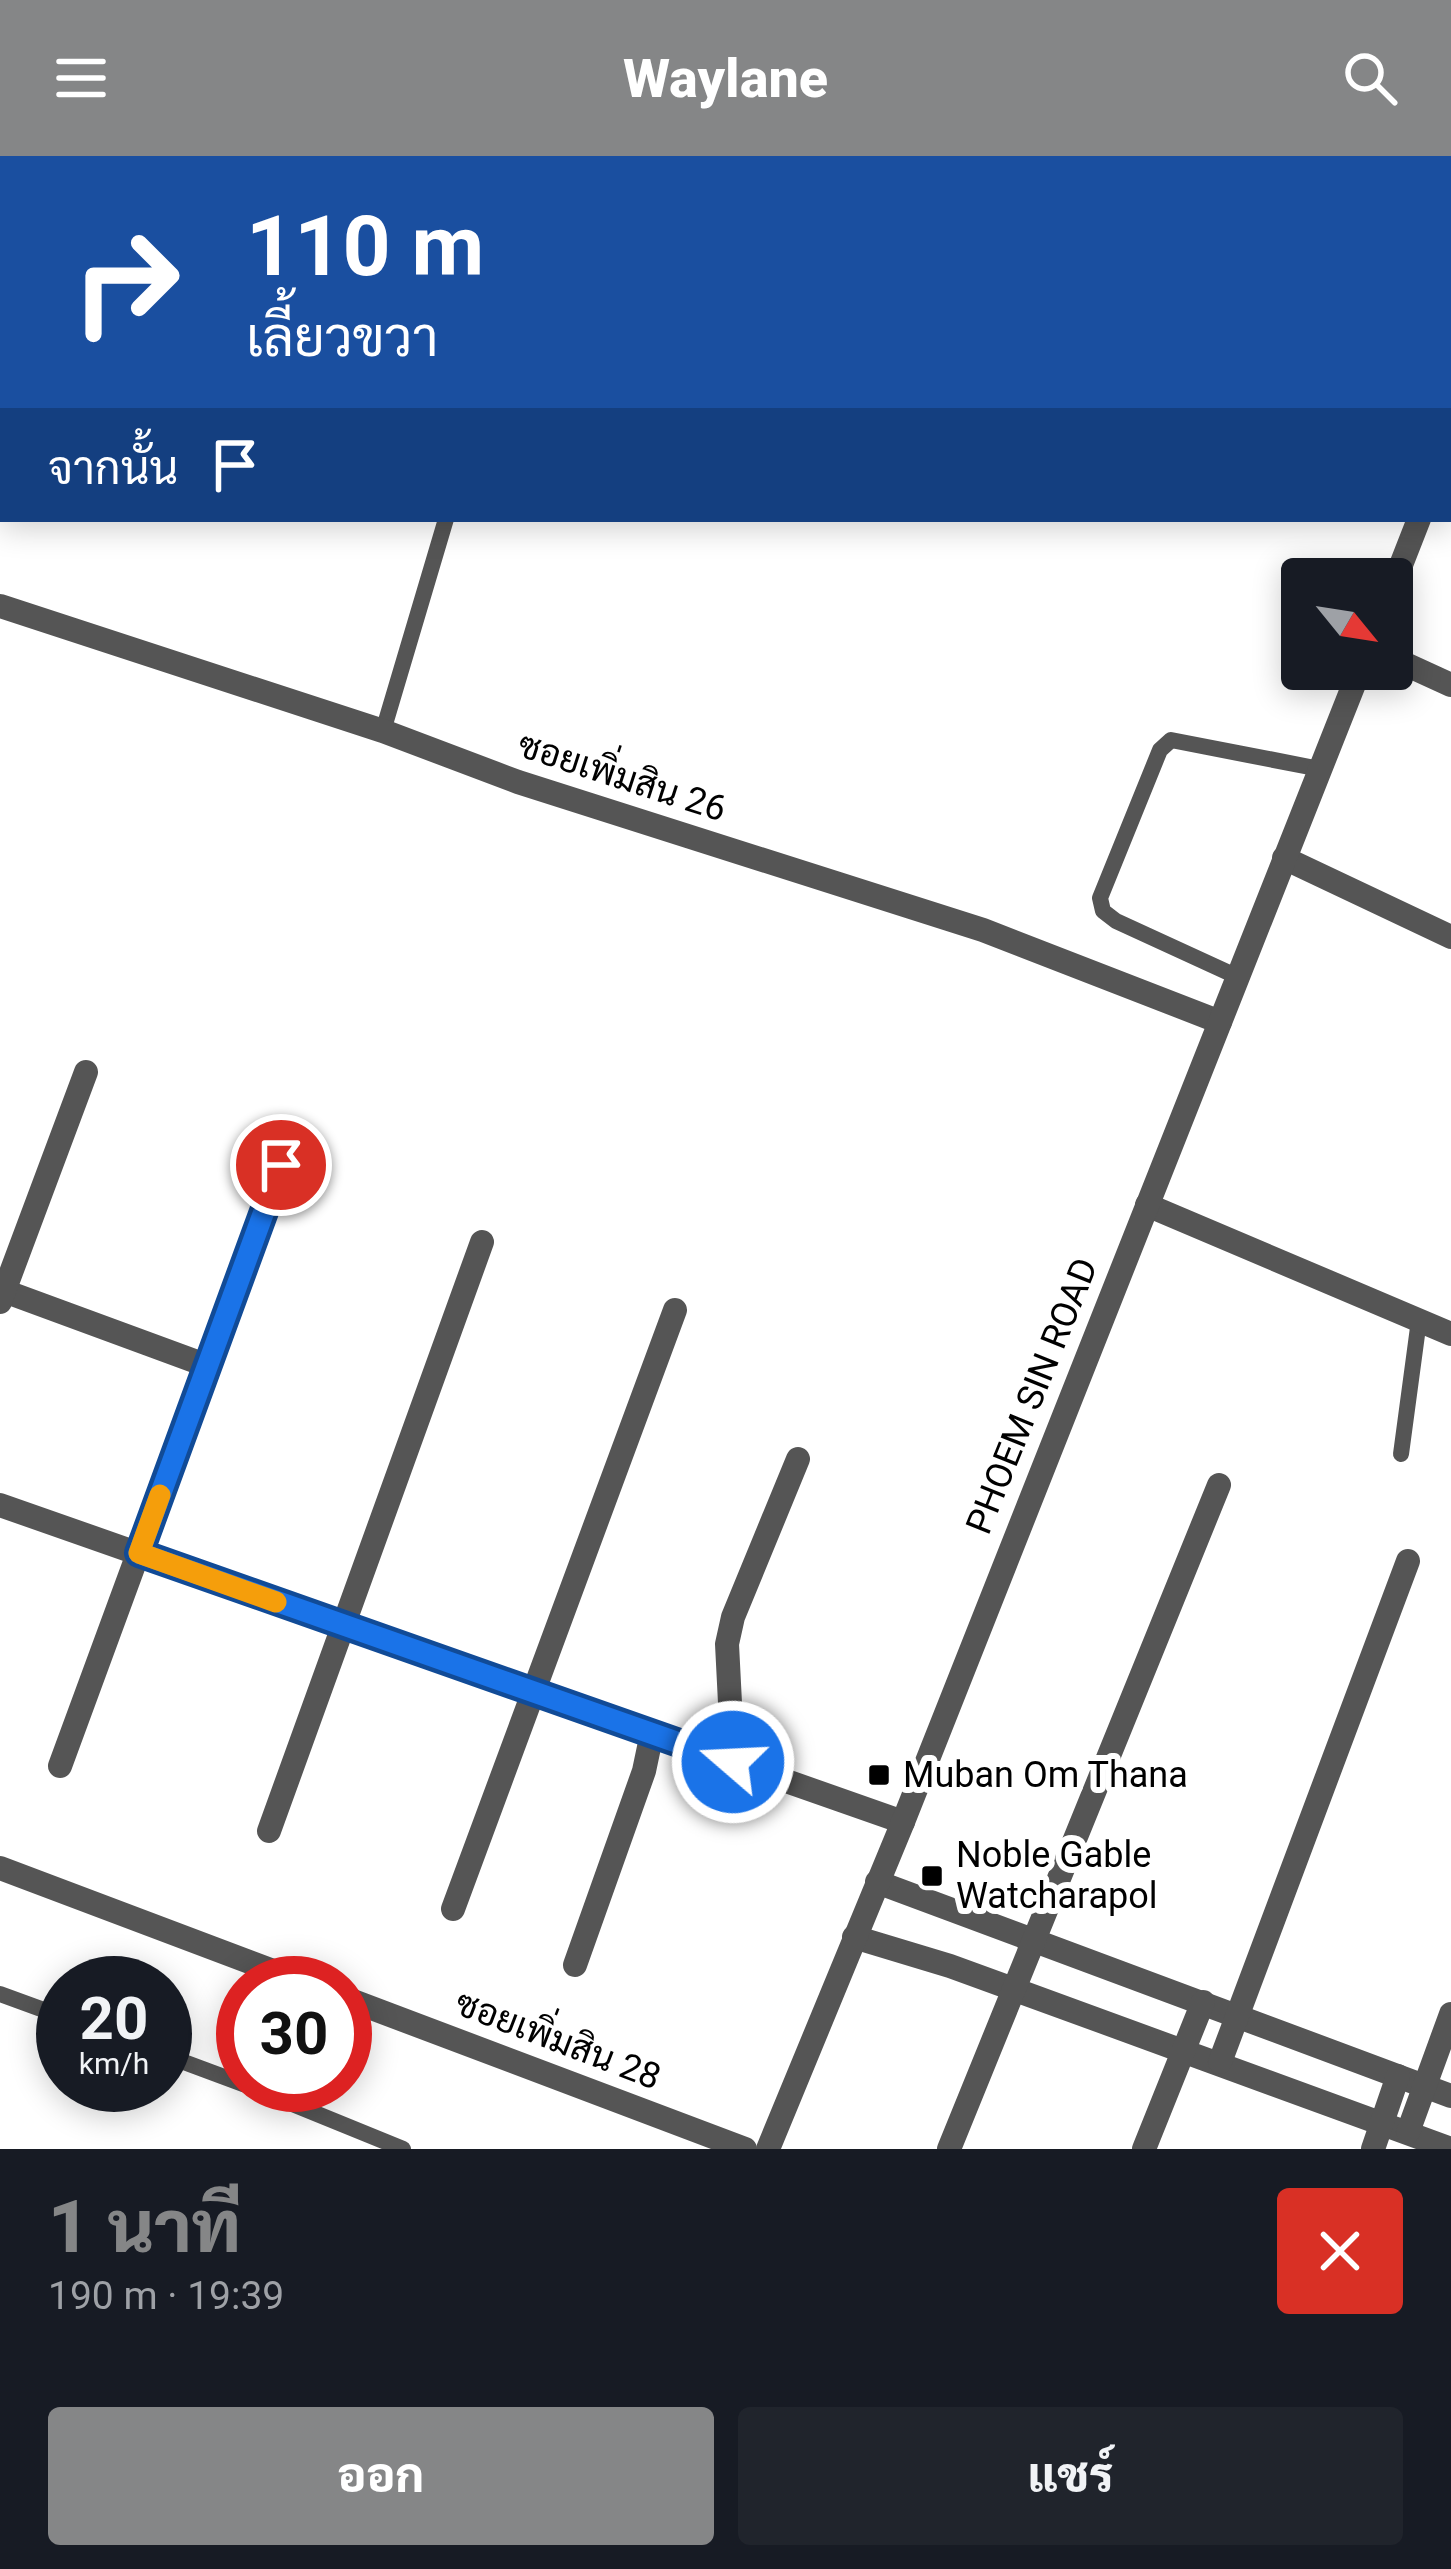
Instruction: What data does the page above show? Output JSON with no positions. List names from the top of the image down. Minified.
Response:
{"streets":{"street":["ซอยเพิ่มสิน 26","PHOEM SIN ROAD","ซอยเพิ่มสิน 28"]},"crossings":[["ซอยเพิ่มสิน 26","PHOEM SIN ROAD"]],"places":{"transit":["Muban Om Thana","Noble Gable Watcharapol"]},"north":"bottom right","page":{"header":"Waylane","turn":["110 m","เลี้ยวขวา"],"then":"จากนั้น","speed":"20 km/h","limit":"30","heading":["1 นาที","190 m · 19:39"],"buttons":["ออก","แชร์"]}}
